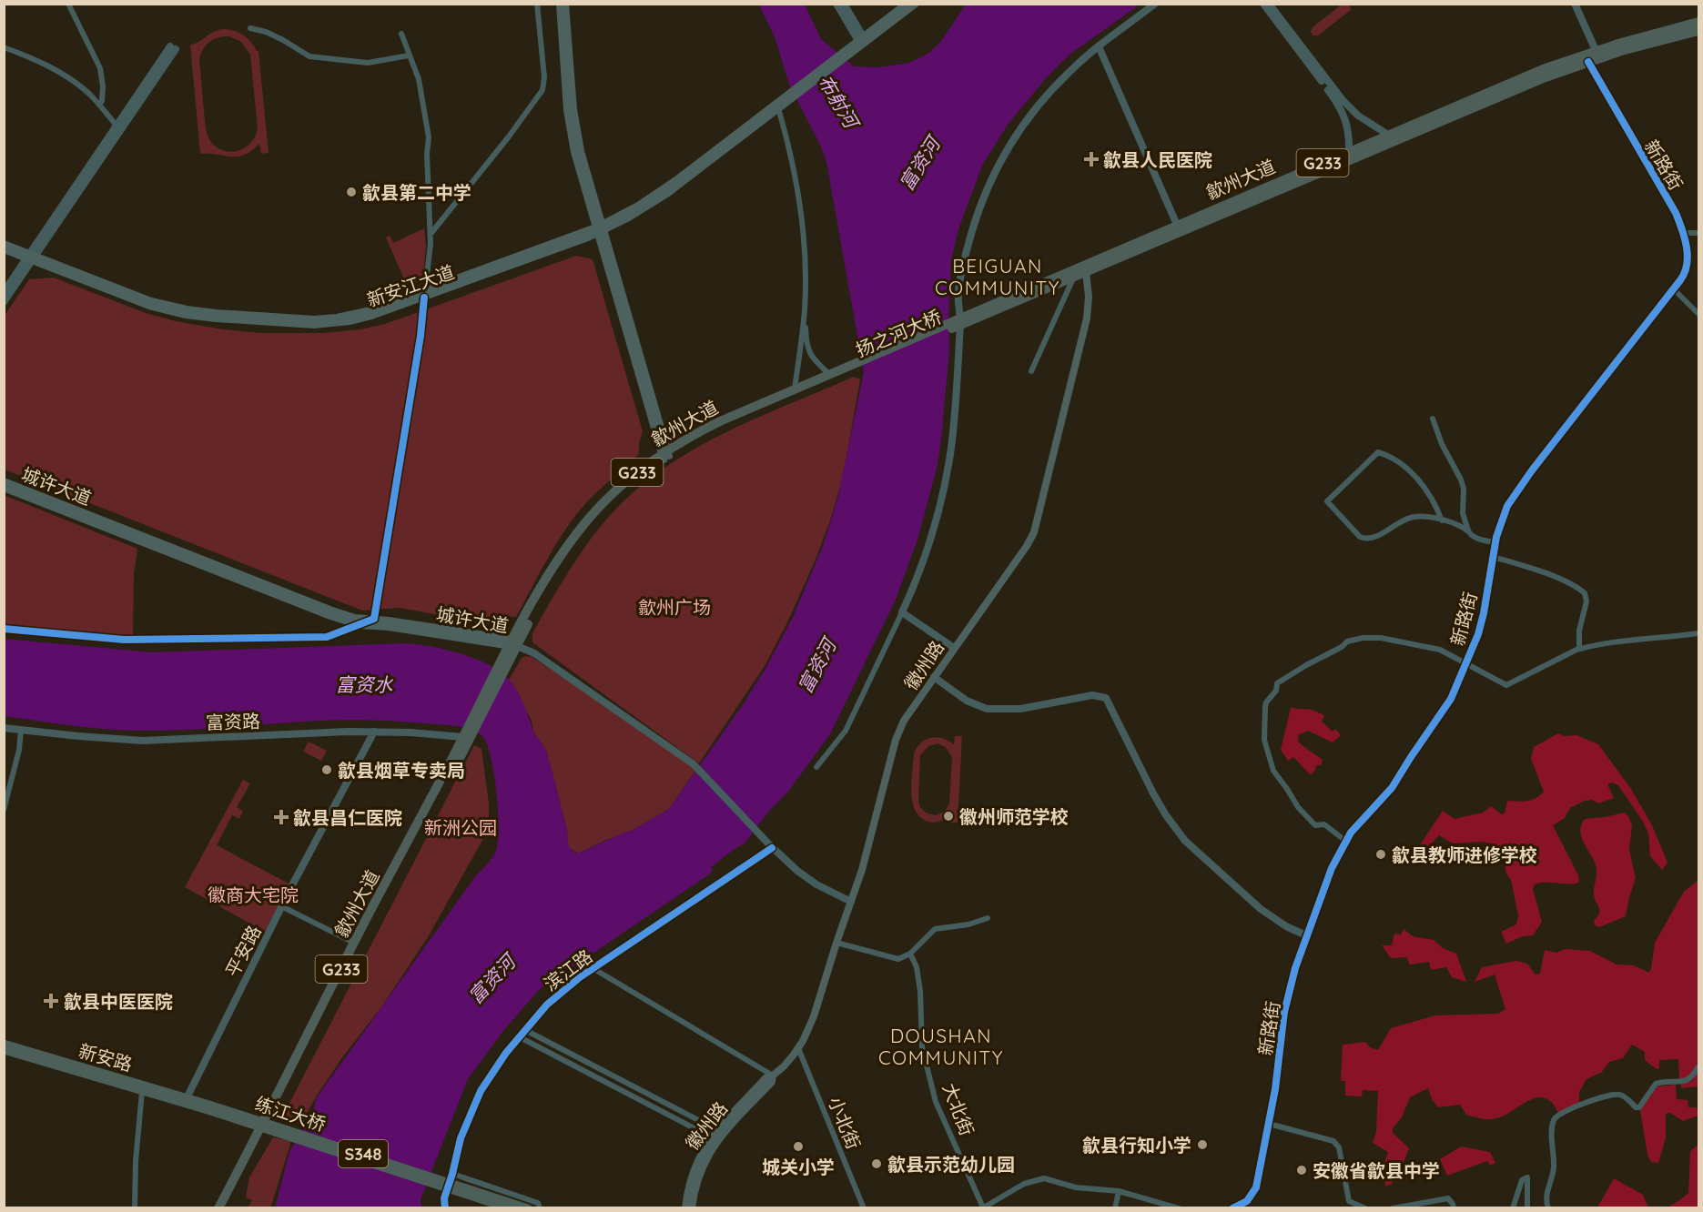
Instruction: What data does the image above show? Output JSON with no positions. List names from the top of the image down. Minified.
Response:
{"streets":{"highway":["G233","歙州大道","扬之河大桥"],"main road":["新安江大道","城许大道","徽州路","新安路","练江大桥","S348"],"street":["新路街","富资路","平安路","滨江路","大北街","小北街"]},"crossings":[["新路街","歙州大道"],["歙州大道","扬之河大桥"],["歙州大道","城许大道"],["歙州大道","徽州路"],["歙州大道","富资路"],["徽州路","小北街"],["富资路","平安路"],["平安路","新安路"],["新安路","练江大桥"]],"districts":["BEIGUAN COMMUNITY","DOUSHAN COMMUNITY"],"water":["布射河","富资河","富资水"],"parks":["歙州广场","新洲公园","徽商大宅院"],"places":{"health":["歙县人民医院","歙县昌仁医院","歙县中医医院"],"other":["歙县第二中学","歙县烟草专卖局","徽州师范学校","歙县教师进修学校","歙县行知小学","城关小学","歙县示范幼儿园","安徽省歙县中学"]}}
